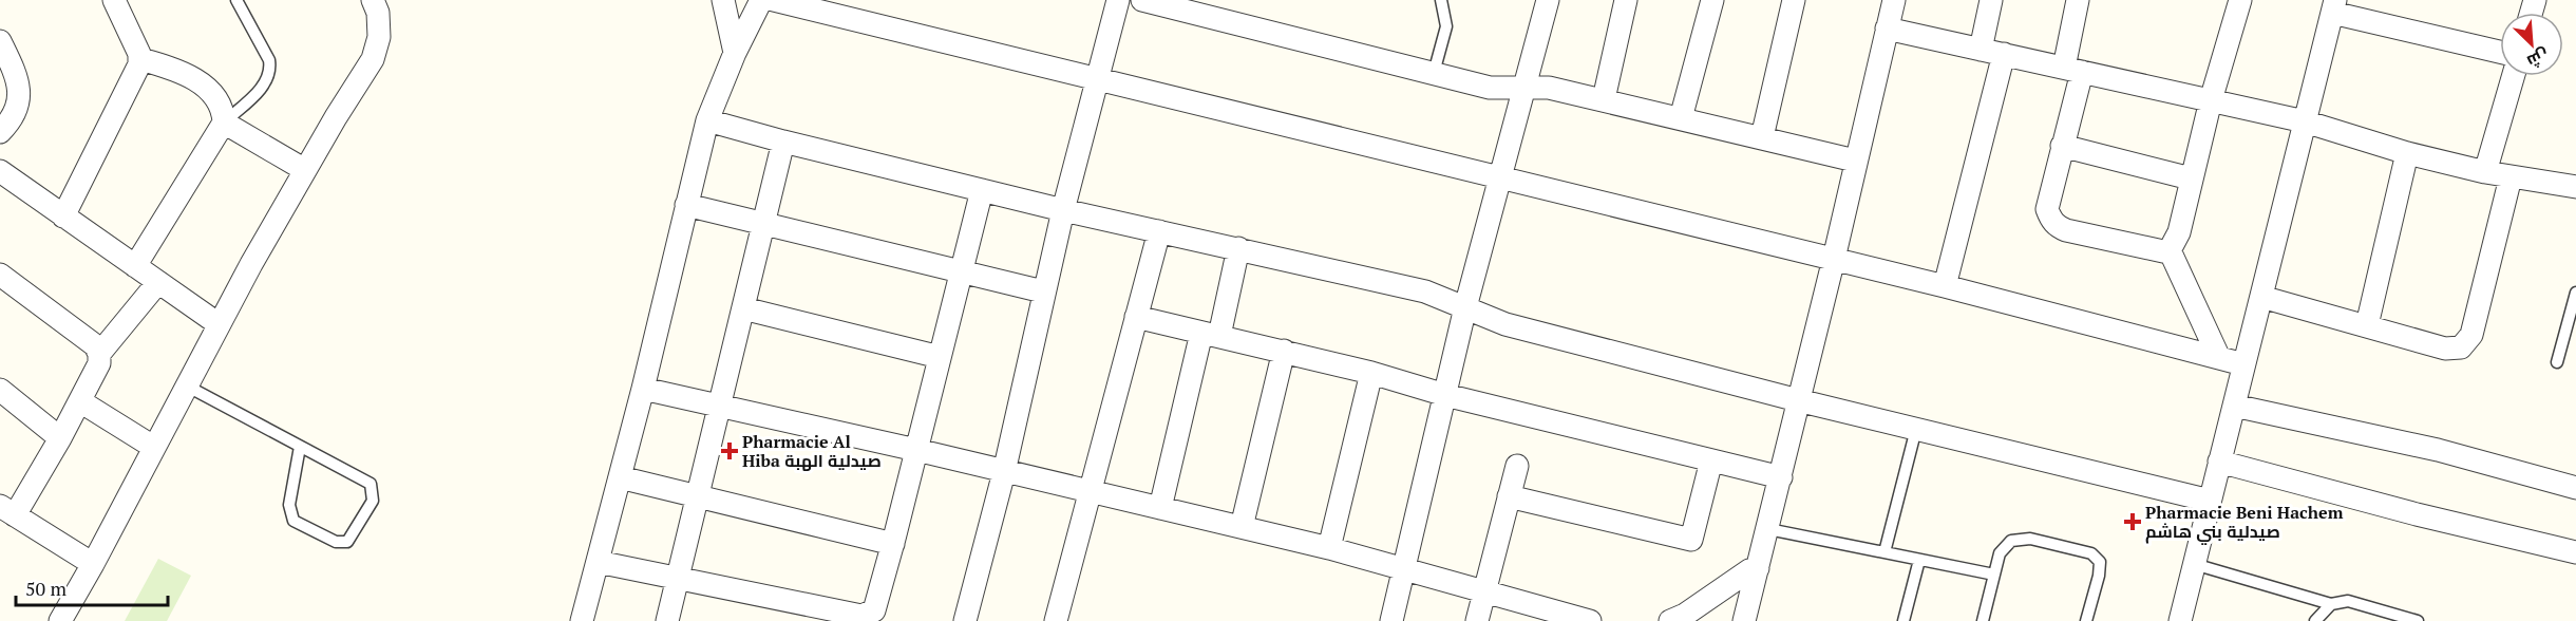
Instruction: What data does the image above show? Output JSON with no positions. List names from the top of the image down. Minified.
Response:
{"places":{"health":["Pharmacie Al Hiba صيدلية الهبة","Pharmacie Beni Hachem صيدلية بني هاشم"]},"scale_bar":"50 m","north":"bottom right"}
